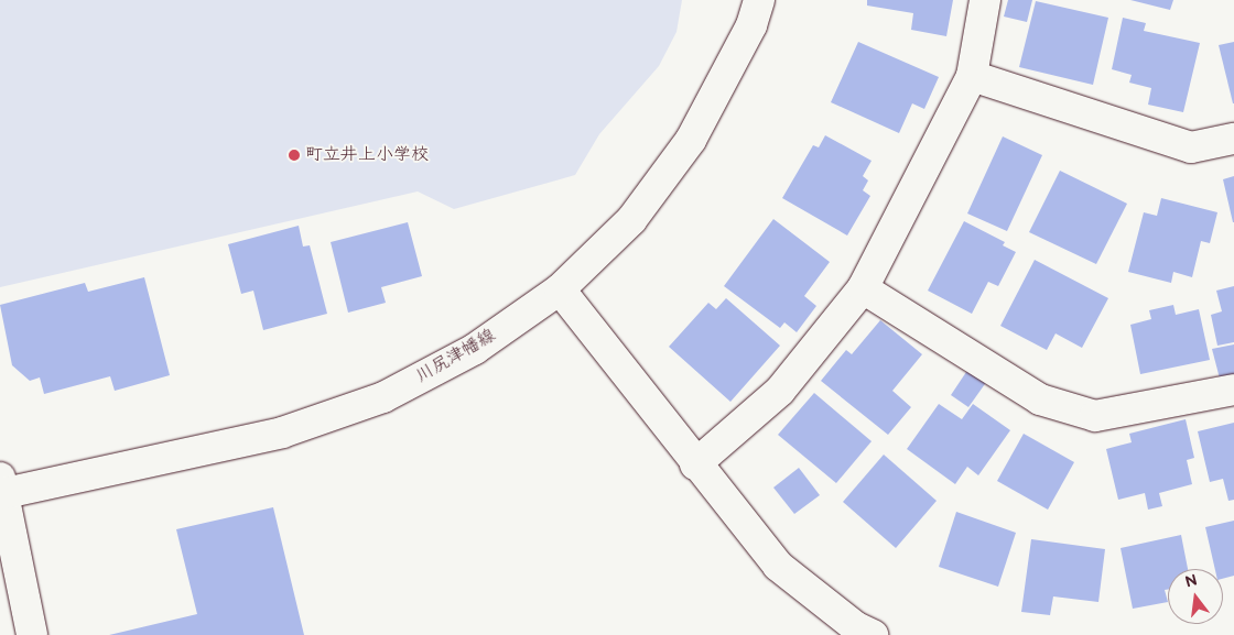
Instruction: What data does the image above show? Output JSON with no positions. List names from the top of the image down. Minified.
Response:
{"streets":{"street":["川尻津幡線"]},"places":["町立井上小学校"],"north":"top"}
